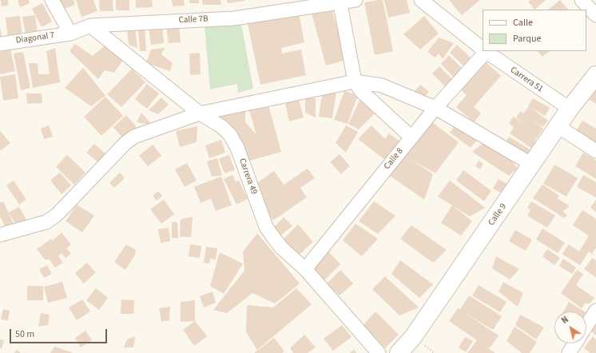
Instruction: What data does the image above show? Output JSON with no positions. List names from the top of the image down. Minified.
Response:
{"streets":{"street":["Calle 7B","Diagonal 7","Carrera 51","Calle 8","Carrera 49","Calle 9"]},"crossings":[["Calle 7B","Diagonal 7"],["Calle 7B","Carrera 49"],["Carrera 51","Calle 8"],["Carrera 51","Calle 9"],["Calle 8","Carrera 49"]],"legend":["Calle","Parque"],"scale_bar":"50 m","north":"top left"}
